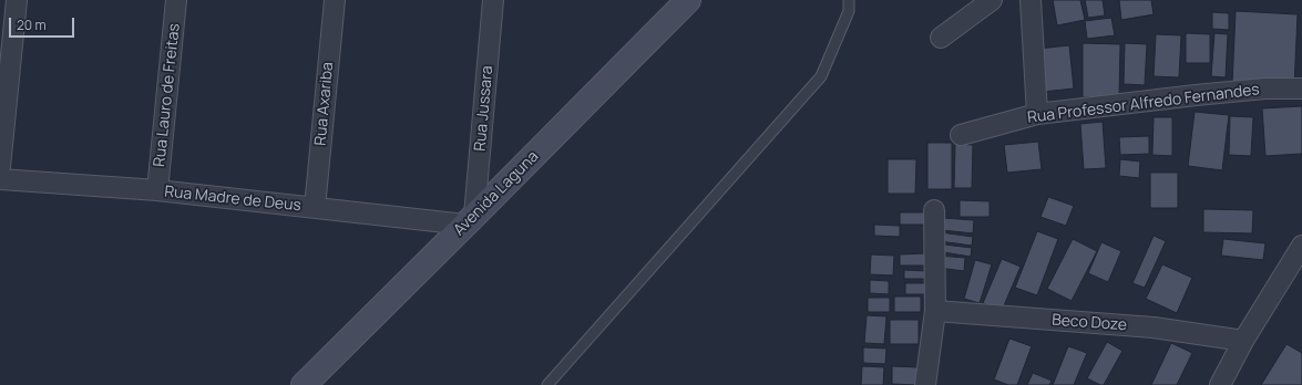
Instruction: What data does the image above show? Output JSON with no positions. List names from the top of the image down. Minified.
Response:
{"streets":{"main road":["Avenida Laguna"],"street":["Rua Lauro de Freitas","Rua Axariba","Rua Professor Alfredo Fernandes","Rua Jussara","Rua Madre de Deus","Beco Doze"]},"crossings":[["Rua Lauro de Freitas","Rua Madre de Deus"],["Rua Axariba","Rua Madre de Deus"],["Rua Jussara","Avenida Laguna"],["Rua Jussara","Rua Madre de Deus"],["Avenida Laguna","Rua Madre de Deus"]],"scale_bar":"20 m"}
